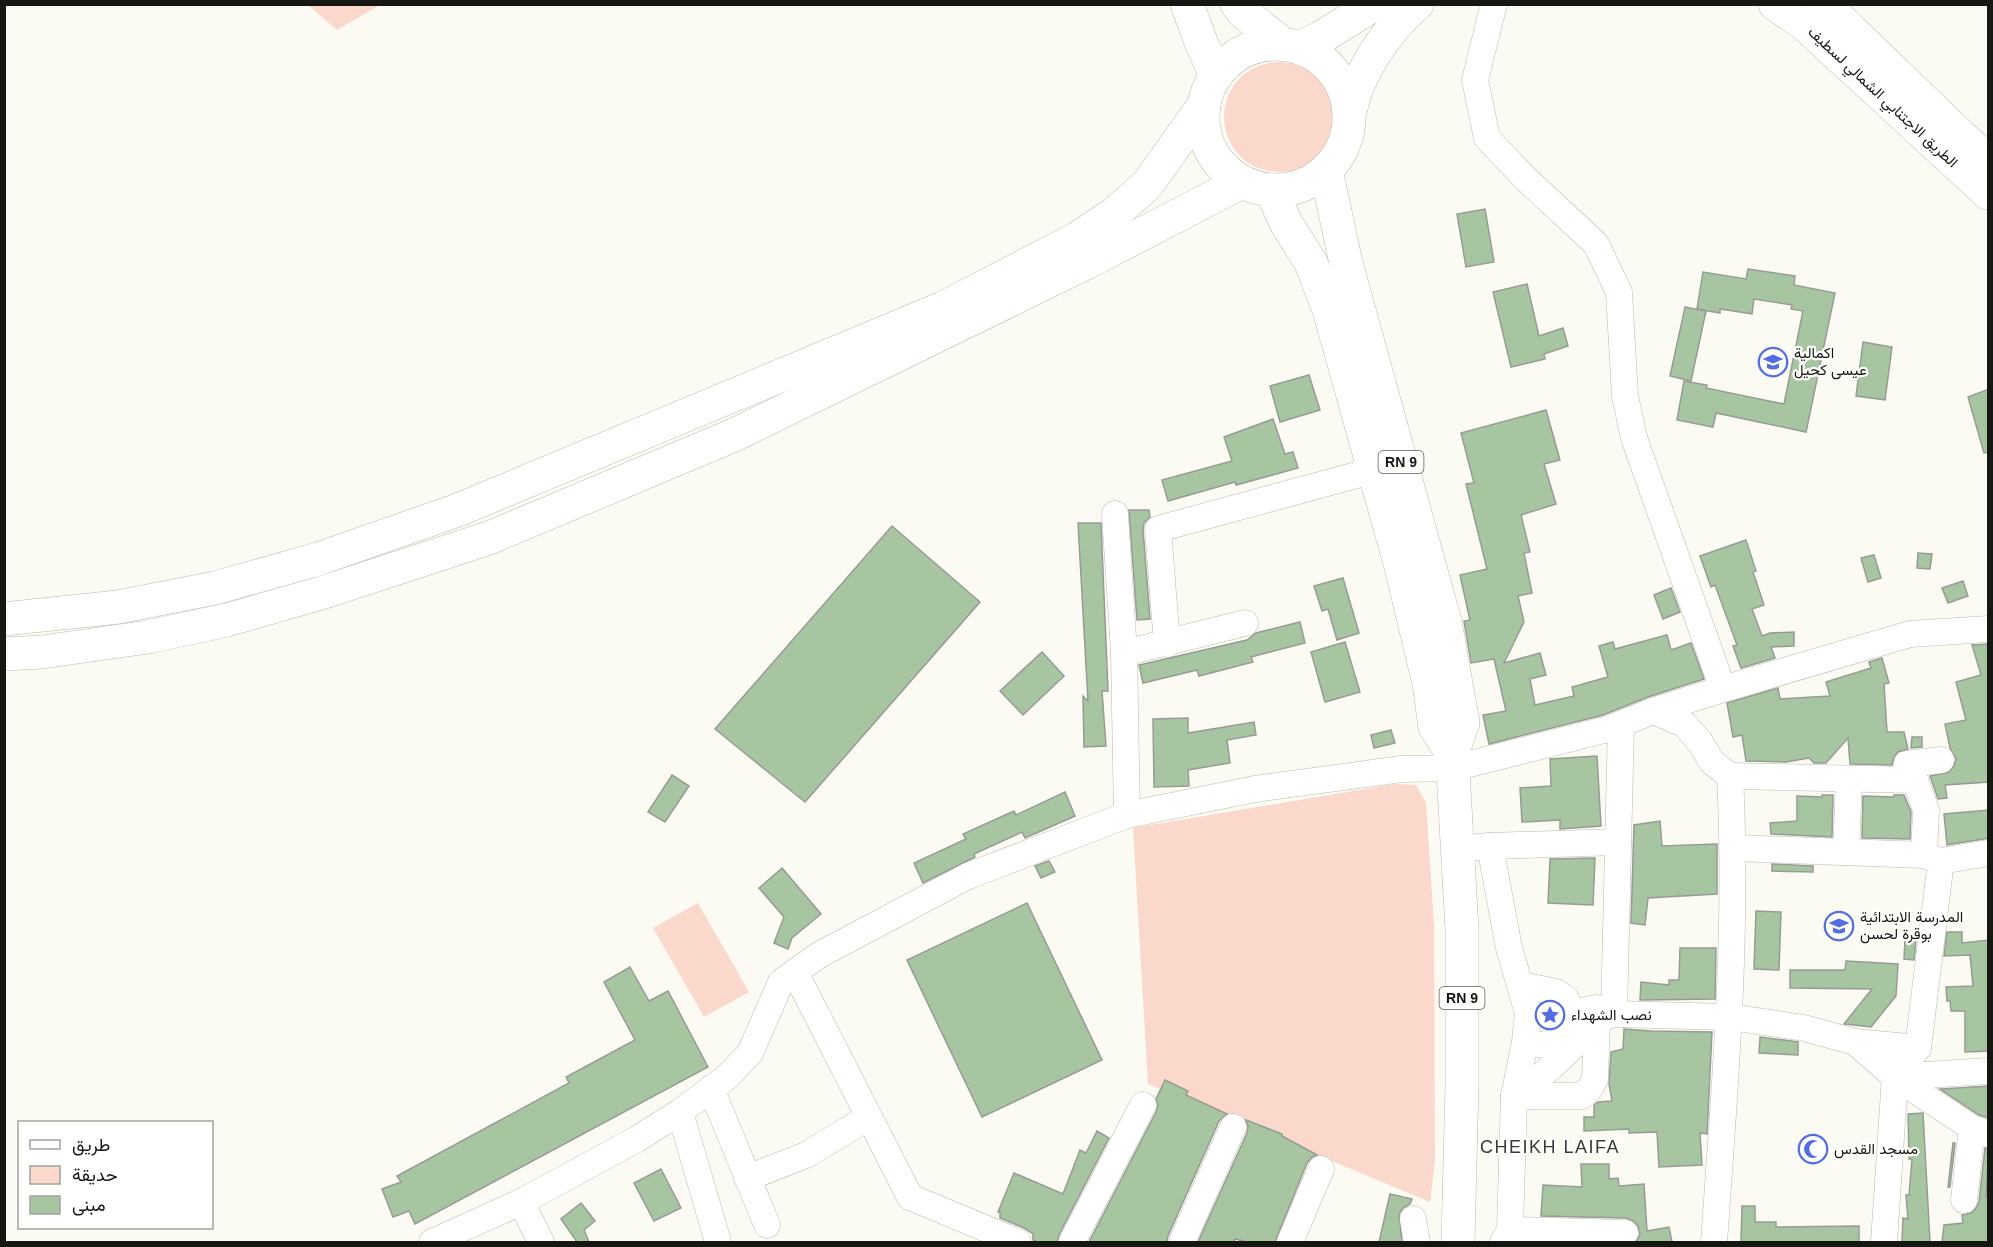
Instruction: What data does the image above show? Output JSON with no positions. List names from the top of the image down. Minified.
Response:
{"streets":{"main road":["الطريق الاجتنابي الشمالي لسطيف","RN 9"]},"districts":["CHEIKH LAIFA"],"places":{"school or university":["اكمالية عيسى كحيل","المدرسة الابتدائية بوقرة لحسن"],"place":["نصب الشهداء"],"mosque":["مسجد القدس"]},"legend":["طريق","حديقة","مبنى"]}
